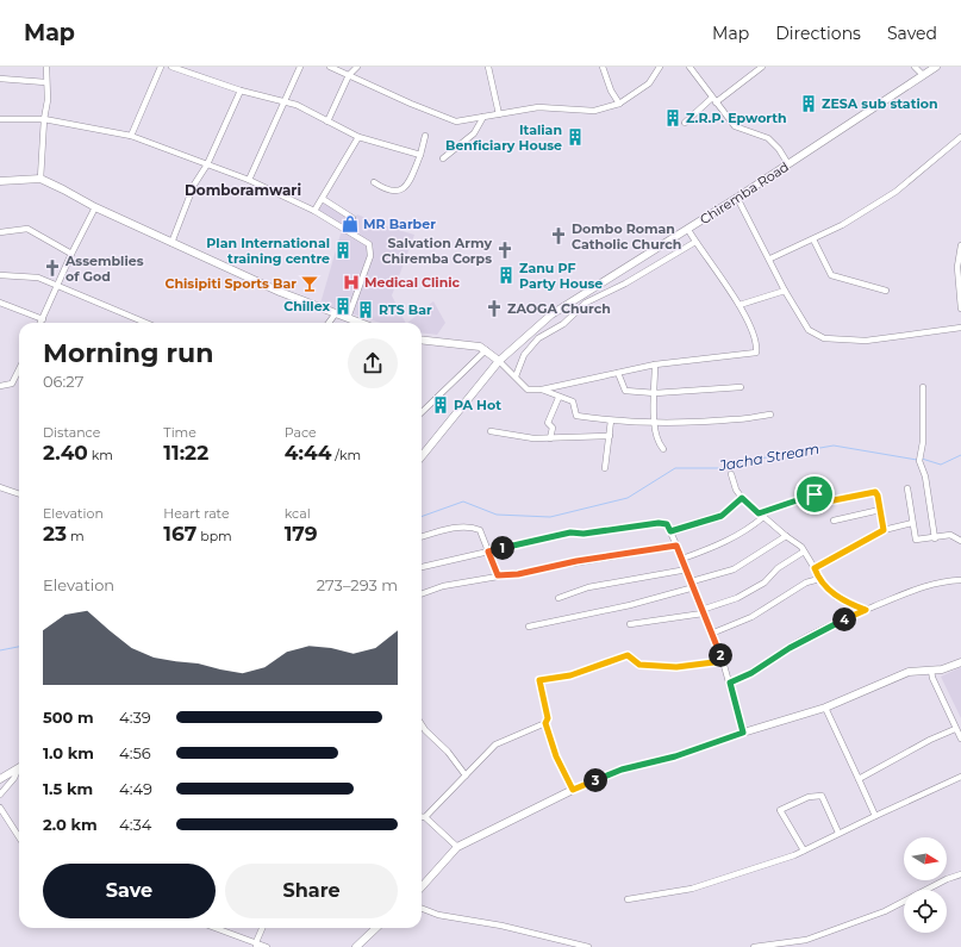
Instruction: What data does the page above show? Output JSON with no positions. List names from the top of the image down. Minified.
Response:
{"streets":{"street":["Chiremba Road"]},"districts":["Domboramwari"],"water":["Jacha Stream"],"places":{"building":["ZESA sub station","Z.R.P. Epworth","Italian Benficiary House","Plan International training centre","Zanu PF Party House","Chillex","RTS Bar","PA Hot"],"shop":["MR Barber"],"church":["Dombo Roman Catholic Church","Salvation Army Chiremba Corps","Assemblies of God","ZAOGA Church"],"hospital":["Medical Clinic"],"bar":["Chisipiti Sports Bar"]},"north":"right","page":{"header":"Map","nav":["Map","Directions","Saved"],"heading":["Morning run","06:27"],"stats":[["Distance","2.40 km"],["Time","11:22"],["Pace","4:44 /km"],["Elevation","23 m"],["Heart rate","167 bpm"],["kcal","179"]],"pins":["1","4","2","3"],"chart":["Elevation","273–293 m"],"list":[{"name":"500 m","note":"4:39"},{"name":"1.0 km","note":"4:56"},{"name":"1.5 km","note":"4:49"},{"name":"2.0 km","note":"4:34"}],"buttons":["Save","Share"]}}
